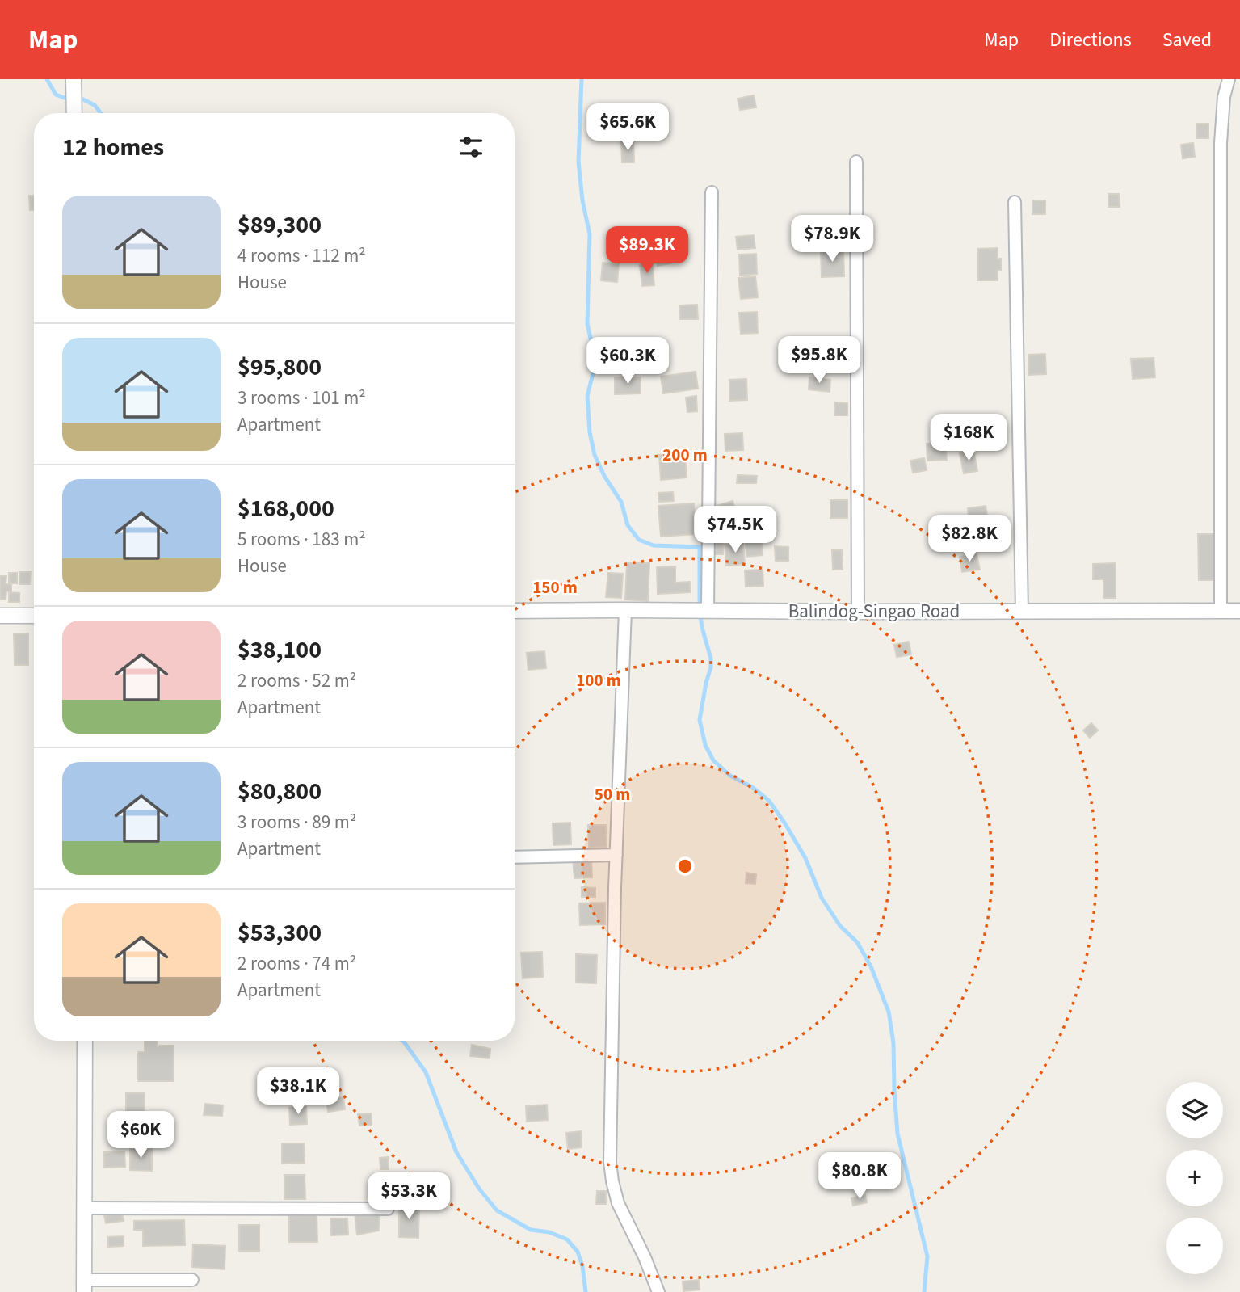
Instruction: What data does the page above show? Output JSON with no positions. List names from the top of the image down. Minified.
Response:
{"streets":{"street":["Balindog-Singao Road"]},"page":{"header":"Map","nav":["Map","Directions","Saved"],"price":["$65.6K","$78.9K","$89.3K","$95.8K","$60.3K","$168K","$74.5K","$82.8K","$38.1K","$60K","$80.8K","$53.3K"],"heading":"12 homes","list":[{"name":"$89,300","note":"4 rooms · 112 m² · House"},{"name":"$95,800","note":"3 rooms · 101 m² · Apartment"},{"name":"$168,000","note":"5 rooms · 183 m² · House"},{"name":"$38,100","note":"2 rooms · 52 m² · Apartment"},{"name":"$80,800","note":"3 rooms · 89 m² · Apartment"},{"name":"$53,300","note":"2 rooms · 74 m² · Apartment"}],"map_buttons":["+","−"]},"rings":["200 m","150 m","100 m","50 m"]}
